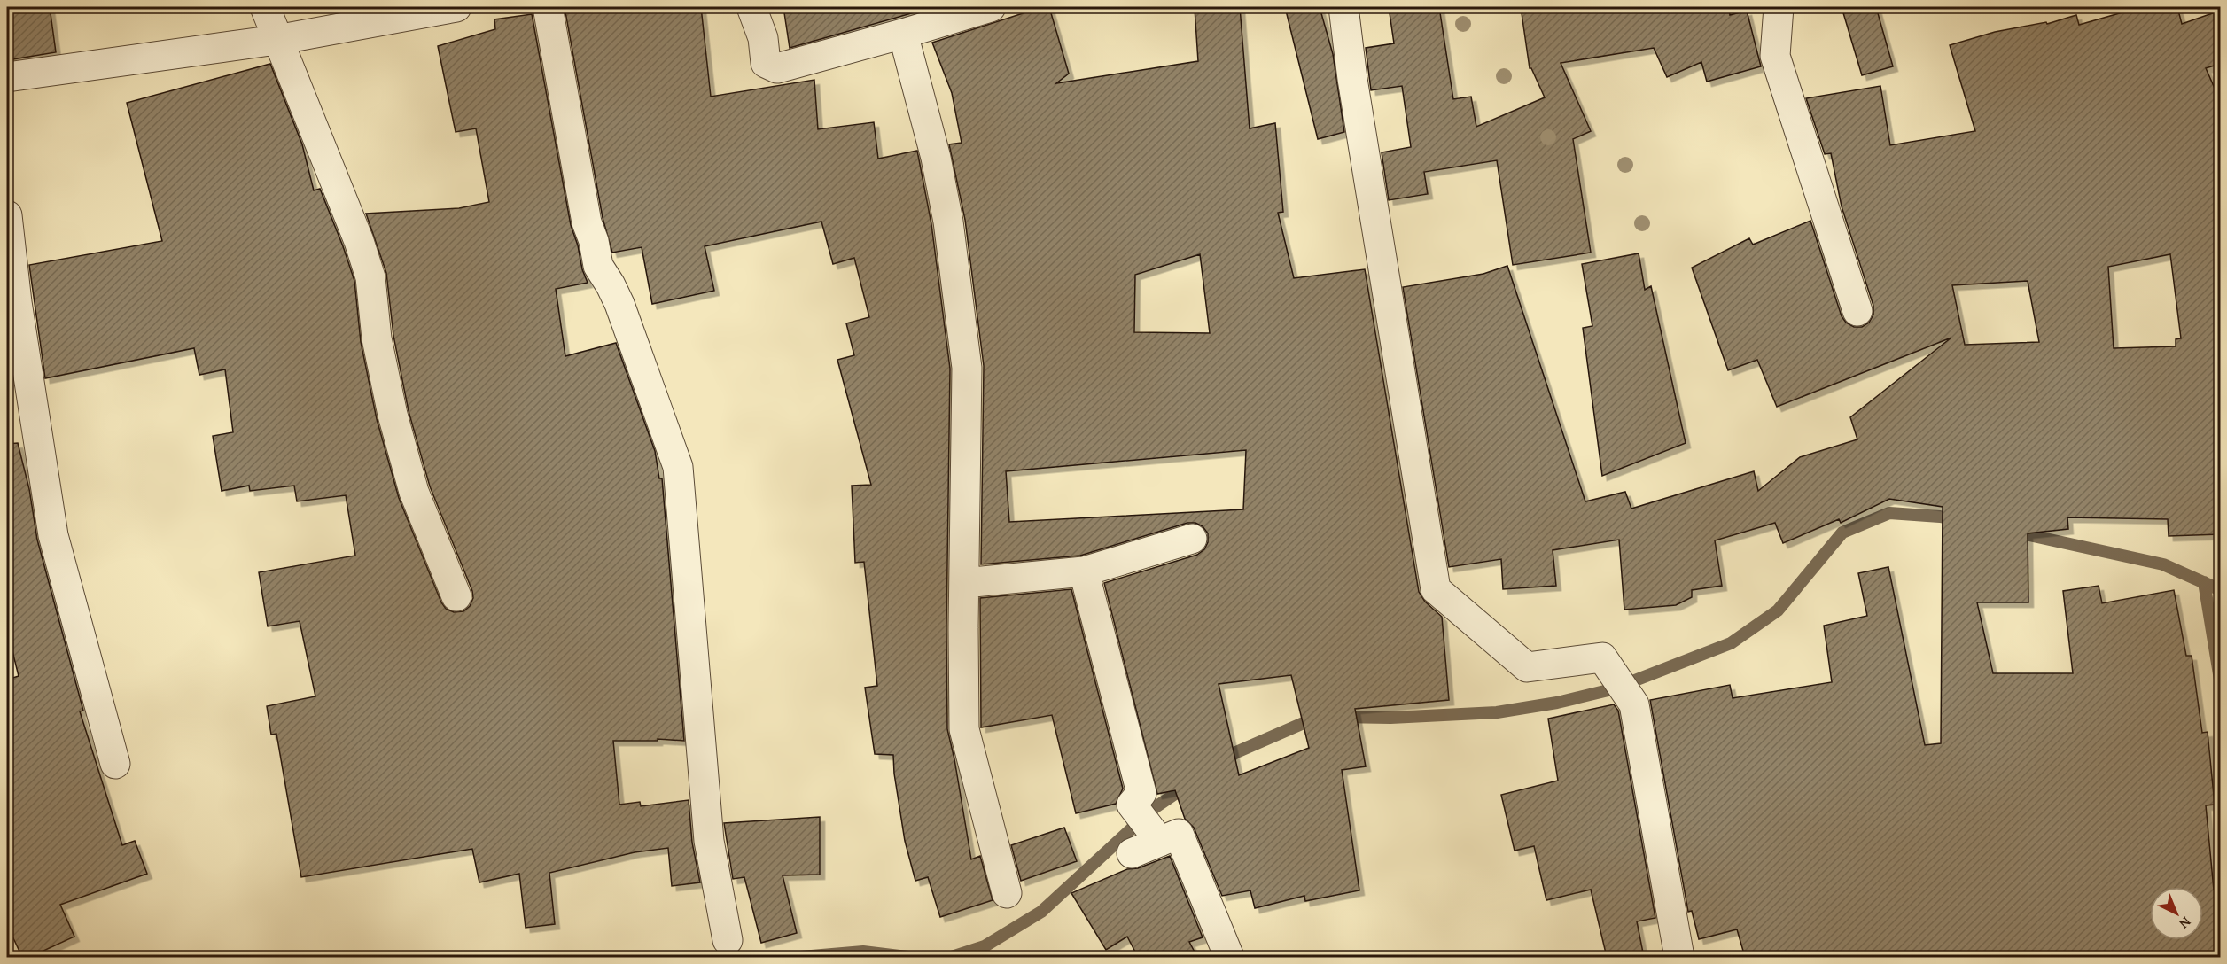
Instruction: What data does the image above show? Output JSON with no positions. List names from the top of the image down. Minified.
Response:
{"north":"bottom right"}
